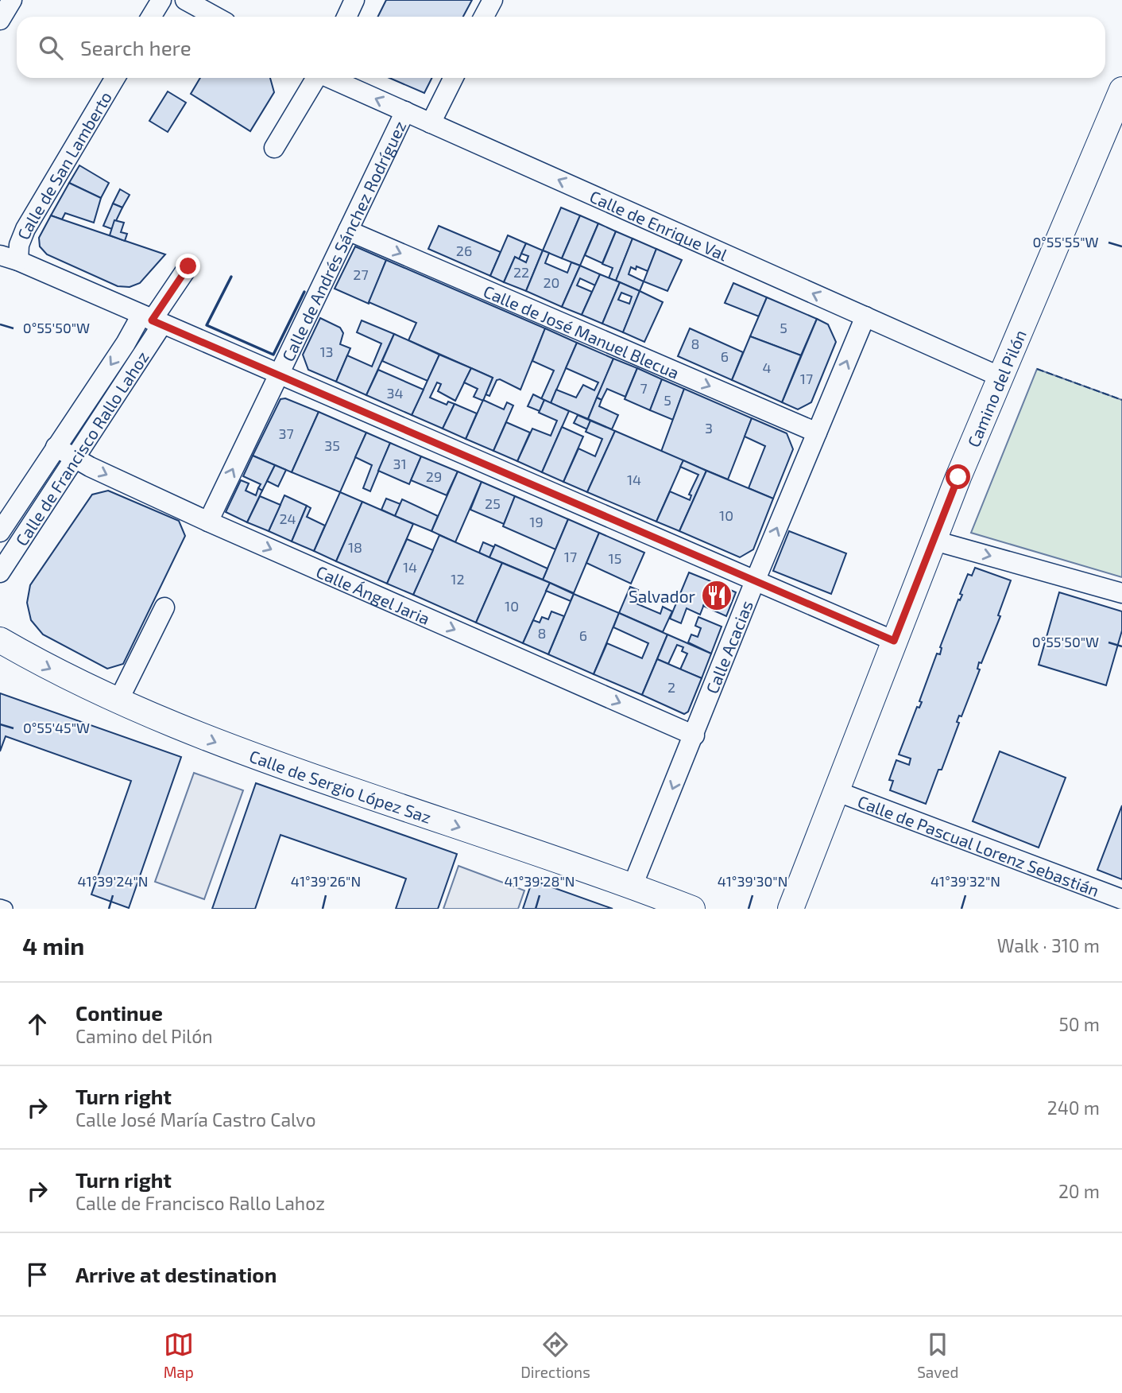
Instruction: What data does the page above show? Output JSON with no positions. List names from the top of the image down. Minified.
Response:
{"streets":{"street":["Calle de San Lamberto","Calle de Enrique Val","Calle de Andrés Sánchez Rodríguez","Calle de José Manuel Blecua","Camino del Pilón","Calle de Francisco Rallo Lahoz","Calle Ángel Jaria","Calle Acacias","Calle de Sergio López Saz","Calle de Pascual Lorenz Sebastián"]},"crossings":[["Calle de Enrique Val","Calle de Andrés Sánchez Rodríguez"],["Calle de Enrique Val","Camino del Pilón"],["Calle de Enrique Val","Calle Acacias"],["Calle de Andrés Sánchez Rodríguez","Calle de José Manuel Blecua"],["Calle de Andrés Sánchez Rodríguez","Calle Ángel Jaria"],["Calle de José Manuel Blecua","Calle Acacias"],["Camino del Pilón","Calle de Pascual Lorenz Sebastián"],["Calle de Francisco Rallo Lahoz","Calle Ángel Jaria"],["Calle Ángel Jaria","Calle Acacias"],["Calle Acacias","Calle de Sergio López Saz"]],"one_way":["Calle de Enrique Val","Calle de Andrés Sánchez Rodríguez","Calle de Sergio López Saz"],"places":{"restaurant":["Salvador"]},"house_numbers":["26","22","27","20","5","8","13","6","4","17","7","34","5","3","37","35","31","29","14","25","10","24","19","18","17","15","14","12","10","8","6","2"],"page":{"search":"Search here","heading":["4 min","Walk · 310 m"],"list":[["Continue","Camino del Pilón","50 m"],["Turn right","Calle José María Castro Calvo","240 m"],["Turn right","Calle de Francisco Rallo Lahoz","20 m"],"Arrive at destination"],"nav":["Map","Directions","Saved"]},"coordinates":["0°55'55\"W","0°55'50\"W","0°55'45\"W","41°39'24\"N","41°39'26\"N","41°39'28\"N","41°39'30\"N","41°39'32\"N"]}
